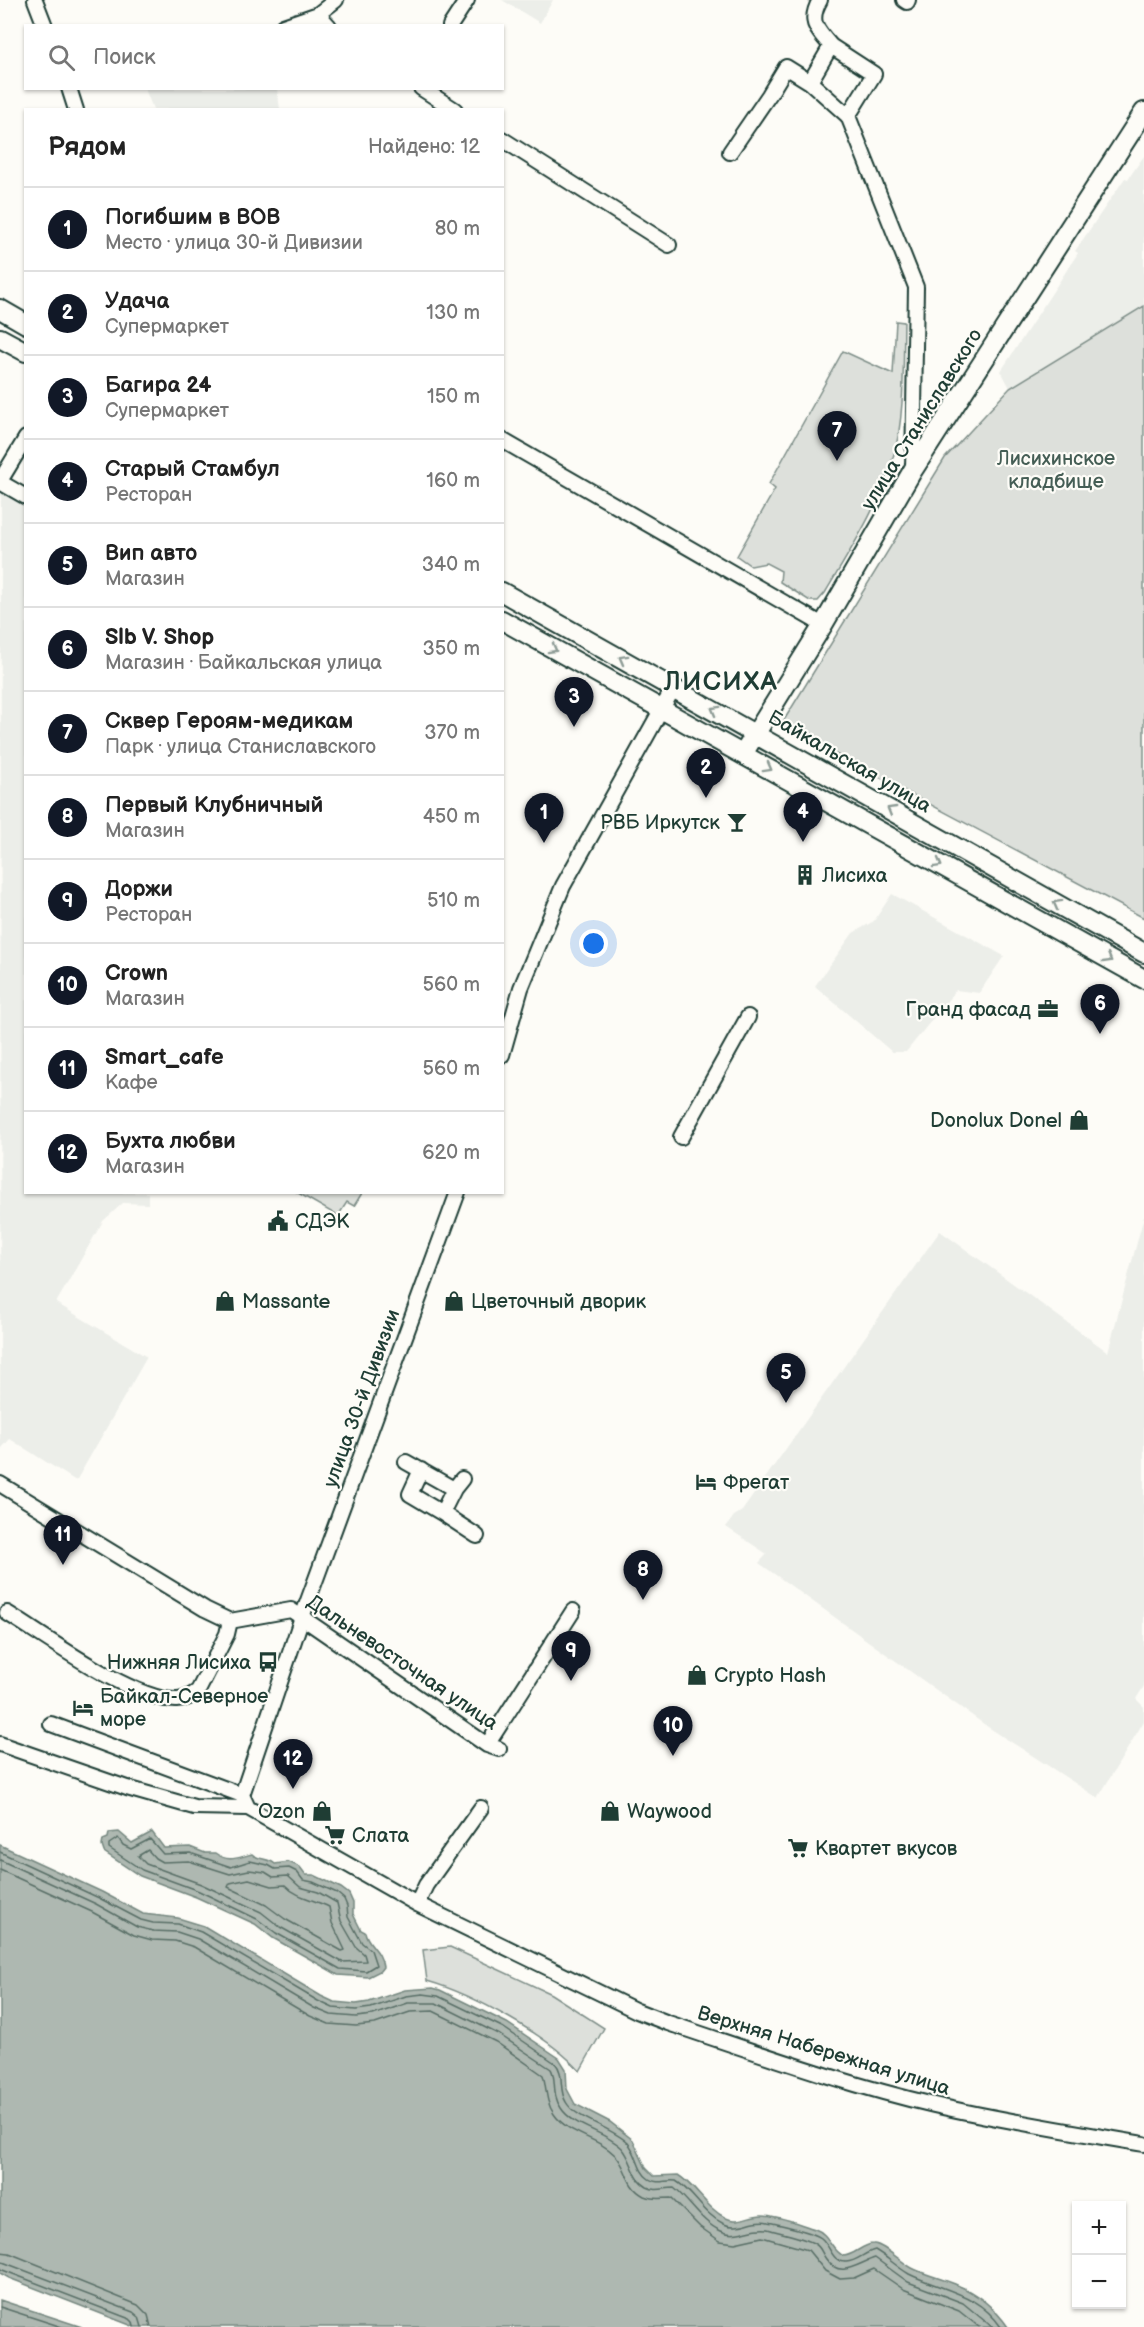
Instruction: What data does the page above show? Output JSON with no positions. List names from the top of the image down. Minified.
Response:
{"streets":{"main road":["улица Станиславского","Байкальская улица"],"street":["улица 30-й Дивизии","Дальневосточная улица","Верхняя Набережная улица"]},"crossings":[["улица Станиславского","Байкальская улица"],["улица 30-й Дивизии","Дальневосточная улица"],["улица 30-й Дивизии","Верхняя Набережная улица"]],"districts":["ЛИСИХА"],"parks":["Лисихинское кладбище"],"places":{"bar":["РВБ Иркутск"],"building":["Лисиха"],"office":["Гранд фасад"],"shop":["Donolux Donel","Massante","Цветочный дворик","Crypto Hash","Ozon","Waywood"],"public building":["СДЭК"],"hotel":["Фрегат","Байкал-Северное море"],"bus stop":["Нижняя Лисиха"],"supermarket":["Слата","Квартет вкусов"]},"page":{"search":"Поиск","heading":["Рядом","Найдено: 12"],"list":[{"mark":"1","name":"Погибшим в ВОВ","note":"Место · улица 30-й Дивизии","value":"80 m"},{"mark":"2","name":"Удача","note":"Супермаркет","value":"130 m"},{"mark":"3","name":"Багира 24","note":"Супермаркет","value":"150 m"},{"mark":"4","name":"Старый Стамбул","note":"Ресторан","value":"160 m"},{"mark":"5","name":"Вип авто","note":"Магазин","value":"340 m"},{"mark":"6","name":"Slb V. Shop","note":"Магазин · Байкальская улица","value":"350 m"},{"mark":"7","name":"Сквер Героям-медикам","note":"Парк · улица Станиславского","value":"370 m"},{"mark":"8","name":"Первый Клубничный","note":"Магазин","value":"450 m"},{"mark":"9","name":"Доржи","note":"Ресторан","value":"510 m"},{"mark":"10","name":"Crown","note":"Магазин","value":"560 m"},{"mark":"11","name":"Smart_cafe","note":"Кафе","value":"560 m"},{"mark":"12","name":"Бухта любви","note":"Магазин","value":"620 m"}],"pins":["7","3","2","4","1","6","5","11","8","9","10","12"],"map_buttons":["+","−"]}}
